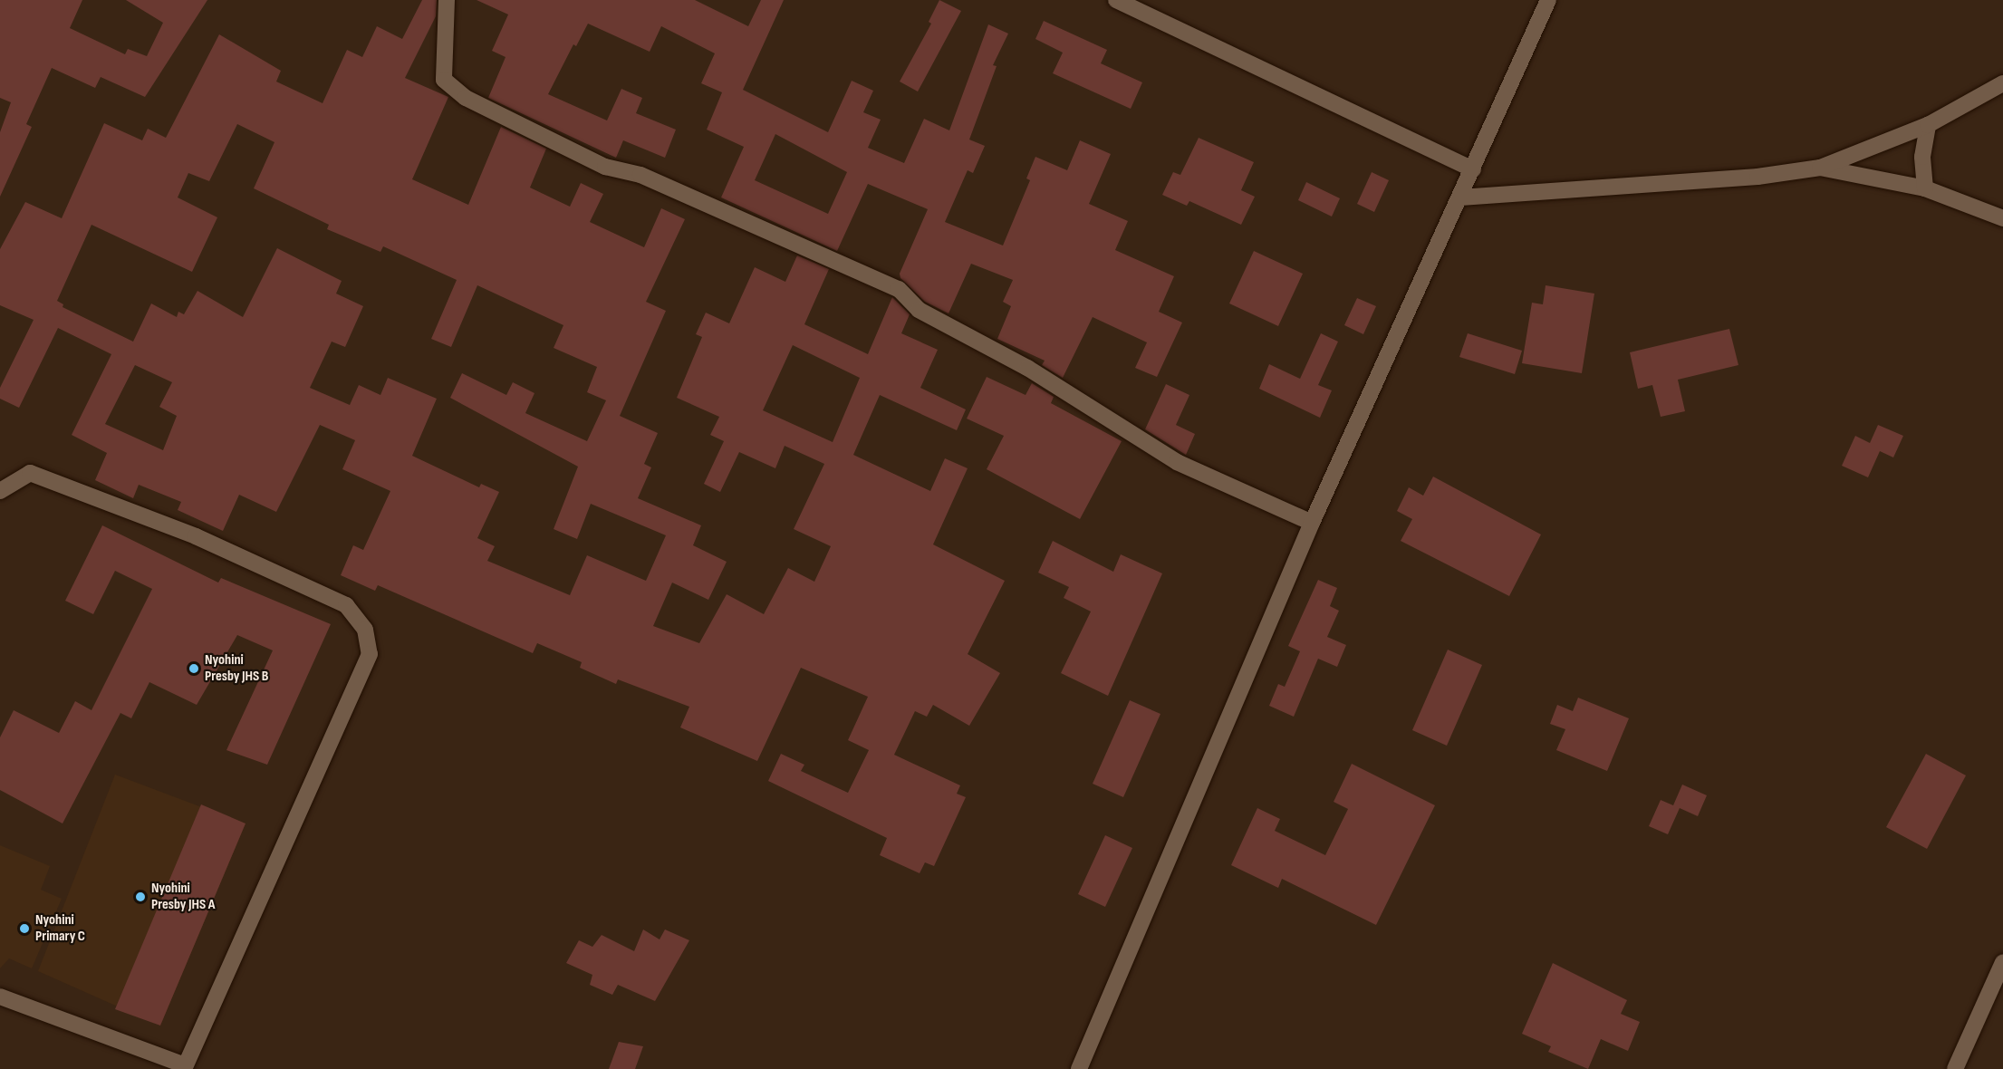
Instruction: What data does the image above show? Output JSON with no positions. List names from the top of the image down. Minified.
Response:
{"places":["Nyohini Presby JHS B","Nyohini Presby JHS A","Nyohini Primary C"]}
